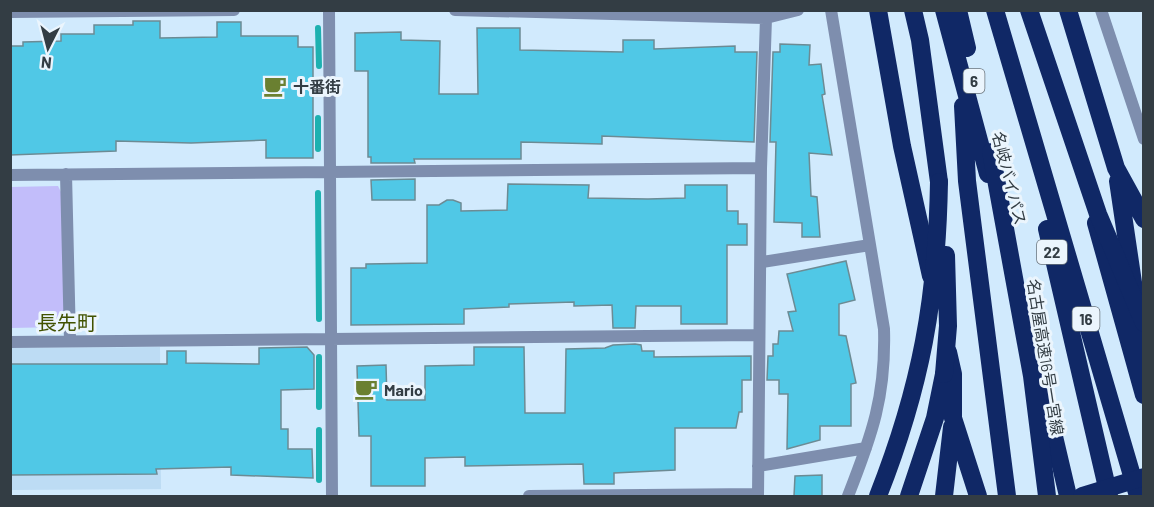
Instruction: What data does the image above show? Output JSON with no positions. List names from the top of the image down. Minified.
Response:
{"streets":{"highway":["6","名岐バイパス","22","16","名古屋高速16号一宮線"]},"districts":["長先町"],"places":{"cafe":["十番街","Mario"]},"north":"bottom"}
